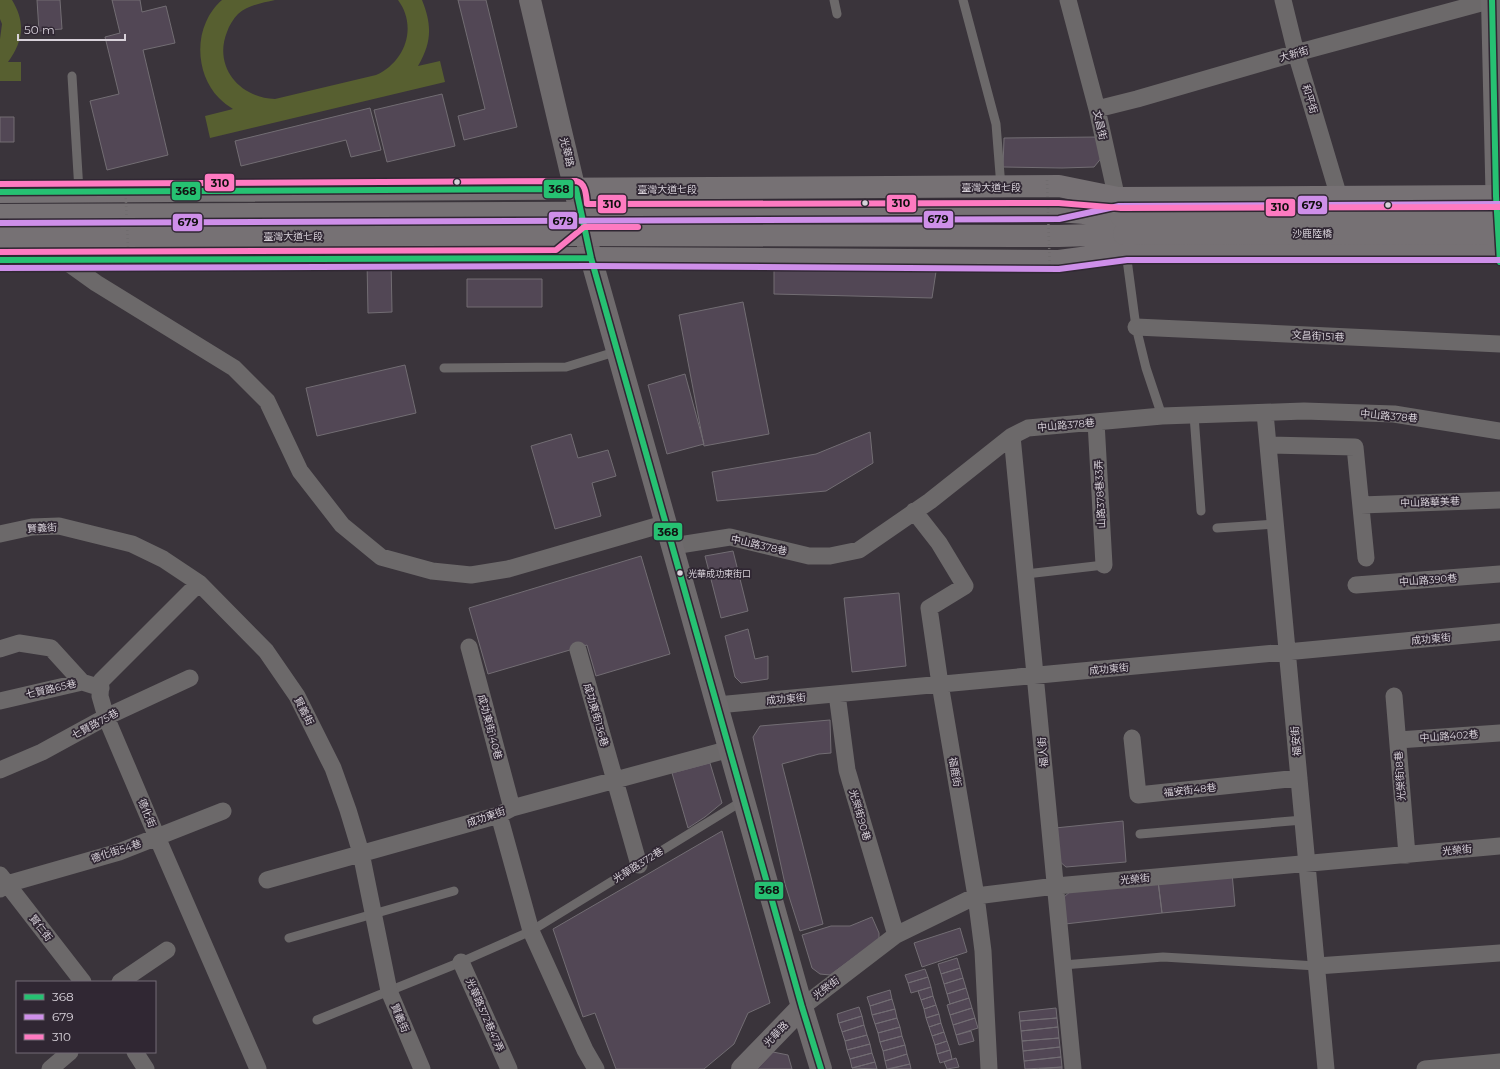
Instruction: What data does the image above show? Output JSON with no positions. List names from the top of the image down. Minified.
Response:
{"streets":{"main road":["臺灣大道七段","沙鹿陸橋"],"street":["大新街","和平街","文昌街","光華路","文昌街151巷","中山路378巷","山路378巷33弄","中山路華美巷","賢義街","中山路390巷","成功東街","七賢路65巷","成功東街136巷","七賢路75巷","成功東街140巷","中山路402巷","福安街","福人街","福鹿街","光榮街18巷","福安街48巷","德化街","光榮街90巷","光榮街","德化街54巷","賢仁街","光華路372巷47弄"],"lane":["光華路372巷"]},"crossings":[["大新街","和平街"],["大新街","文昌街"],["和平街","臺灣大道七段"],["文昌街","臺灣大道七段"],["文昌街","沙鹿陸橋"],["光華路","臺灣大道七段"],["光華路","中山路378巷"],["光華路","成功東街"],["光華路","光榮街"],["光華路","光華路372巷"],["臺灣大道七段","沙鹿陸橋"],["中山路378巷","山路378巷33弄"],["中山路378巷","福安街"],["中山路378巷","福人街"],["中山路378巷","福鹿街"],["賢義街","成功東街"],["賢義街","光華路372巷"],["成功東街","成功東街136巷"],["成功東街","成功東街140巷"],["成功東街","福安街"],["成功東街","福人街"],["成功東街","福鹿街"],["成功東街","光榮街90巷"],["七賢路65巷","德化街"],["成功東街136巷","光華路372巷"],["七賢路75巷","德化街"],["中山路402巷","光榮街18巷"],["福安街","福安街48巷"],["福安街","光榮街"],["福人街","光榮街"],["福鹿街","光榮街"],["光榮街18巷","光榮街"],["德化街","德化街54巷"],["光榮街90巷","光榮街"],["德化街54巷","賢仁街"],["光華路372巷","光華路372巷47弄"]],"places":["光華成功東街口"],"lines":["transit line 368","transit line 310","transit line 679"],"legend":["368","679","310"],"scale_bar":"50 m"}
